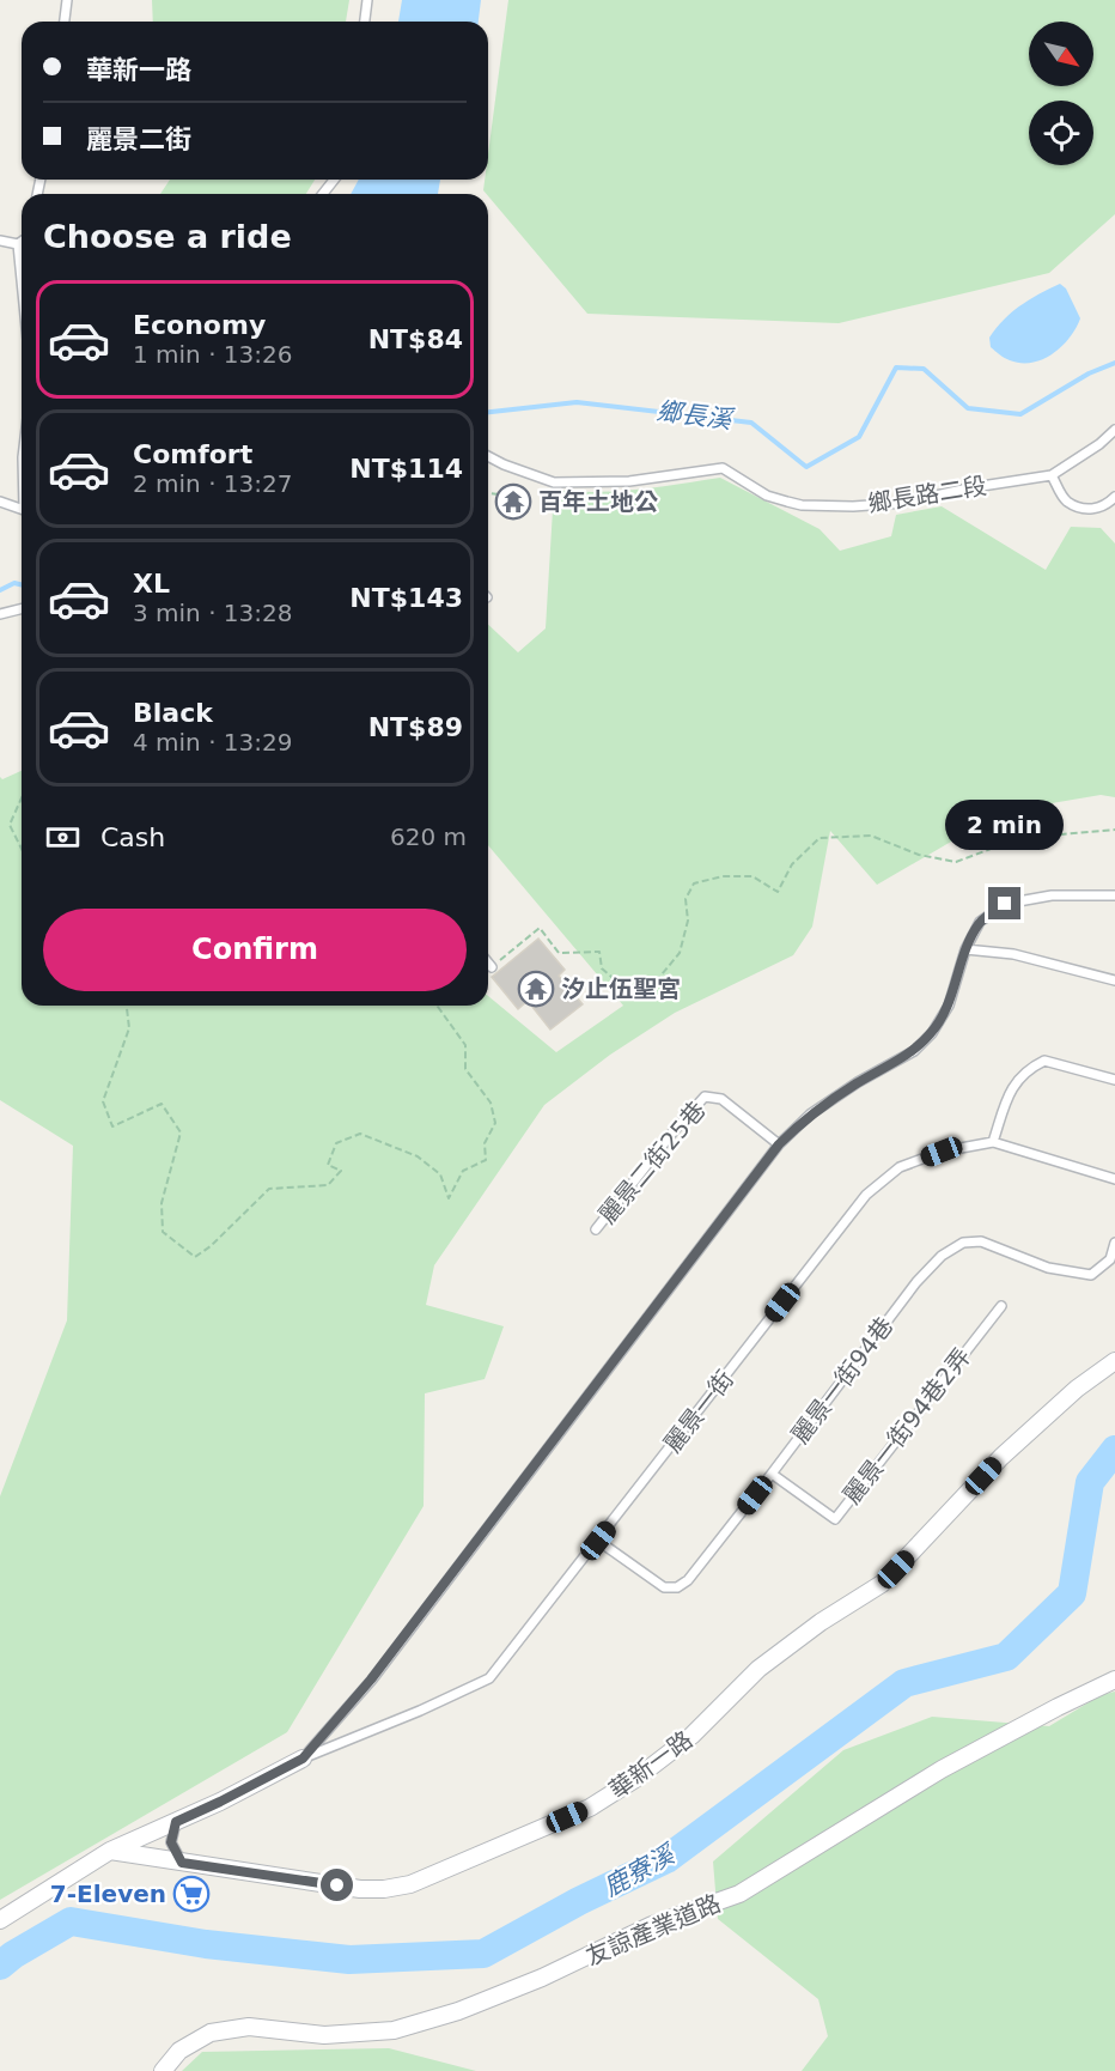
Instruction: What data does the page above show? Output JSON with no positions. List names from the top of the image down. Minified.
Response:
{"streets":{"street":["華新一路","友諒產業道路"],"lane":["鄉長路二段","麗景二街25巷","麗景一街94巷","麗景一街","麗景一街94巷2弄"]},"crossings":[["麗景一街94巷","麗景一街"],["麗景一街94巷","麗景一街94巷2弄"]],"water":["鄉長溪","鹿寮溪"],"places":{"temple":["百年土地公","汐止伍聖宮"],"supermarket":["7-Eleven"]},"north":"bottom right","page":{"banner":["華新一路","麗景二街"],"heading":"Choose a ride","list":[{"name":"Economy","note":"1 min · 13:26","value":"NT$84"},{"name":"Comfort","note":"2 min · 13:27","value":"NT$114"},{"name":"XL","note":"3 min · 13:28","value":"NT$143"},{"name":"Black","note":"4 min · 13:29","value":"NT$89"}],"pay":["Cash","620 m"],"bubble":"2 min","buttons":"Confirm"}}
